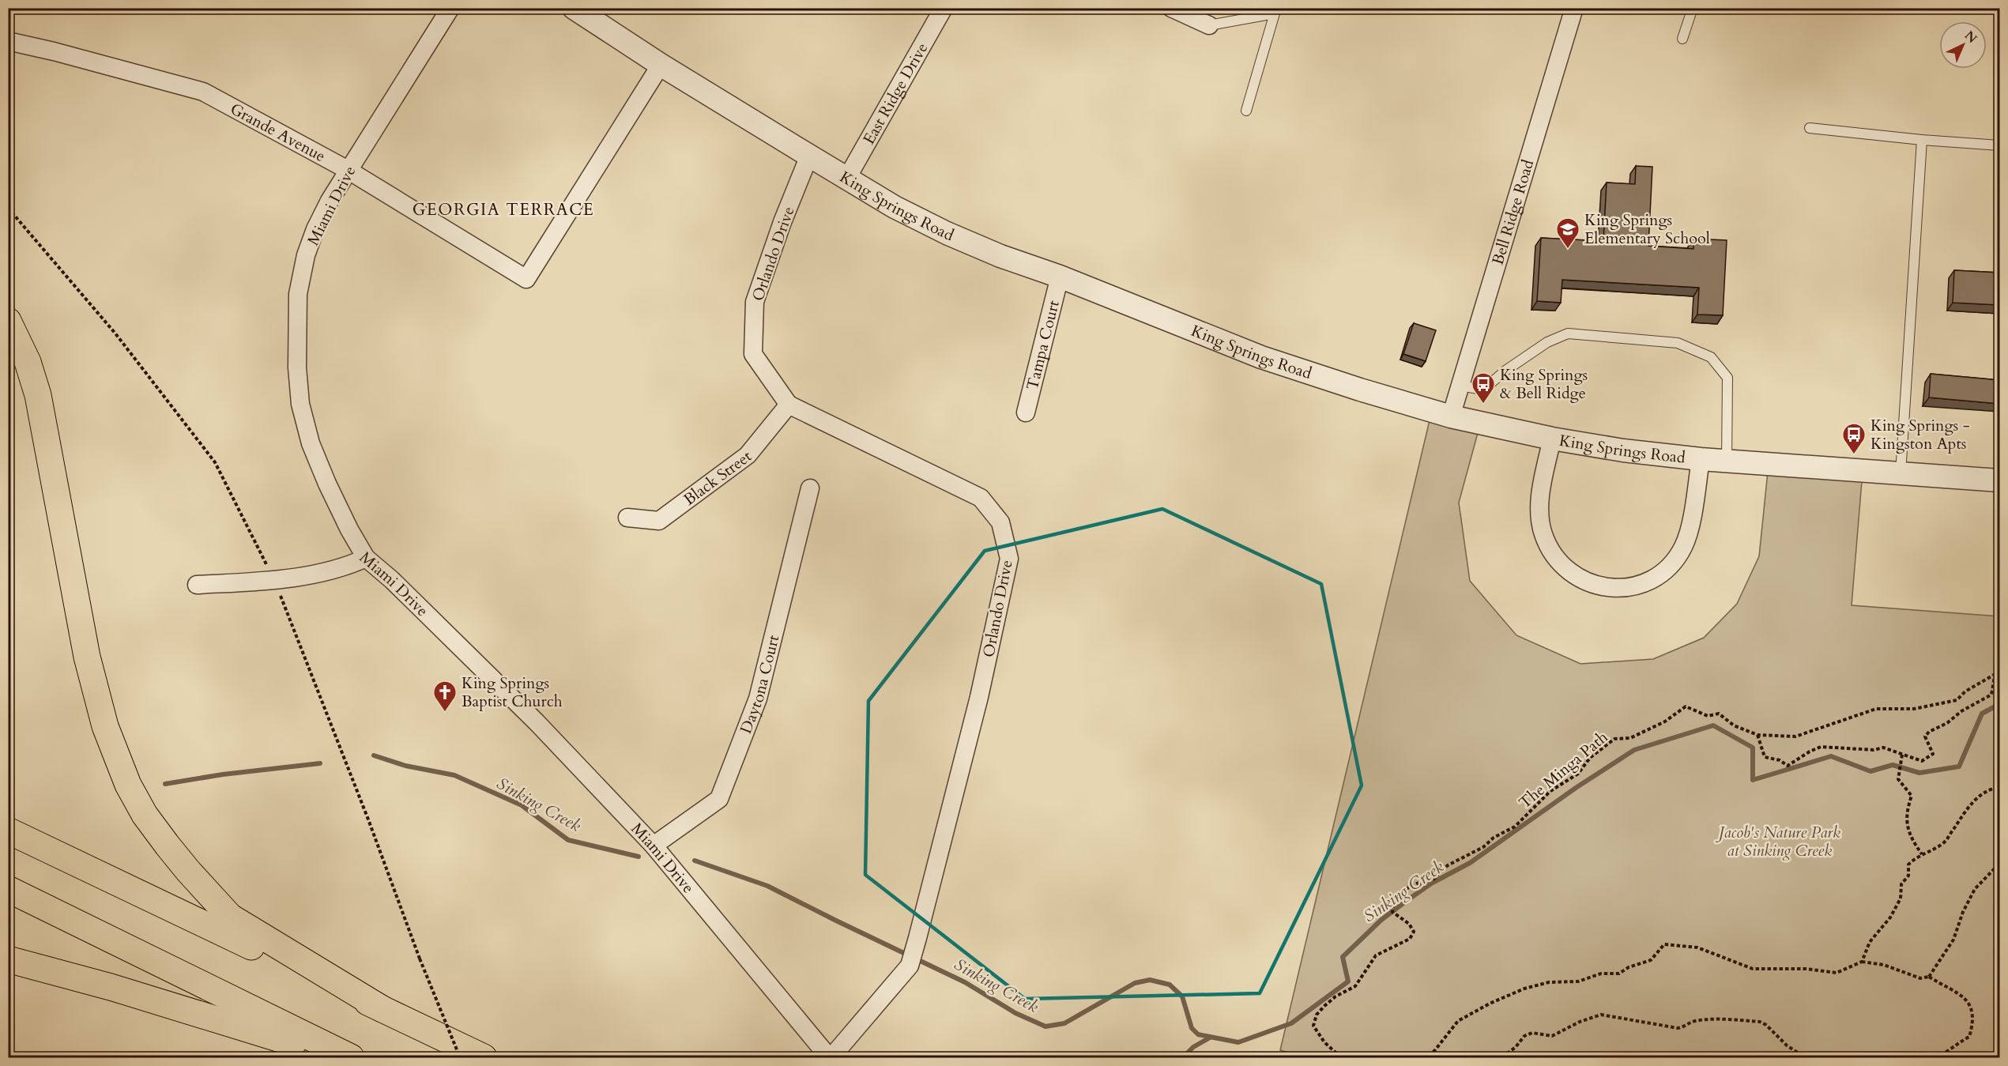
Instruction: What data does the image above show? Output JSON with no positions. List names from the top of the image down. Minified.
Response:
{"streets":{"street":["East Ridge Drive","Grande Avenue","King Springs Road","Miami Drive","Bell Ridge Road","Orlando Drive","Tampa Court","Black Street","Daytona Court"],"path":["The Minga Path"]},"crossings":[["East Ridge Drive","King Springs Road"],["Grande Avenue","King Springs Road"],["Grande Avenue","Miami Drive"],["King Springs Road","Bell Ridge Road"],["King Springs Road","Orlando Drive"],["King Springs Road","Tampa Court"],["Miami Drive","Orlando Drive"],["Miami Drive","Daytona Court"],["Orlando Drive","Black Street"]],"districts":["GEORGIA TERRACE"],"water":["Sinking Creek"],"parks":["Jacob's Nature Park at Sinking Creek"],"places":{"school or university":["King Springs Elementary School"],"bus stop":["King Springs & Bell Ridge","King Springs - Kingston Apts"],"church":["King Springs Baptist Church"]},"north":"top right"}
